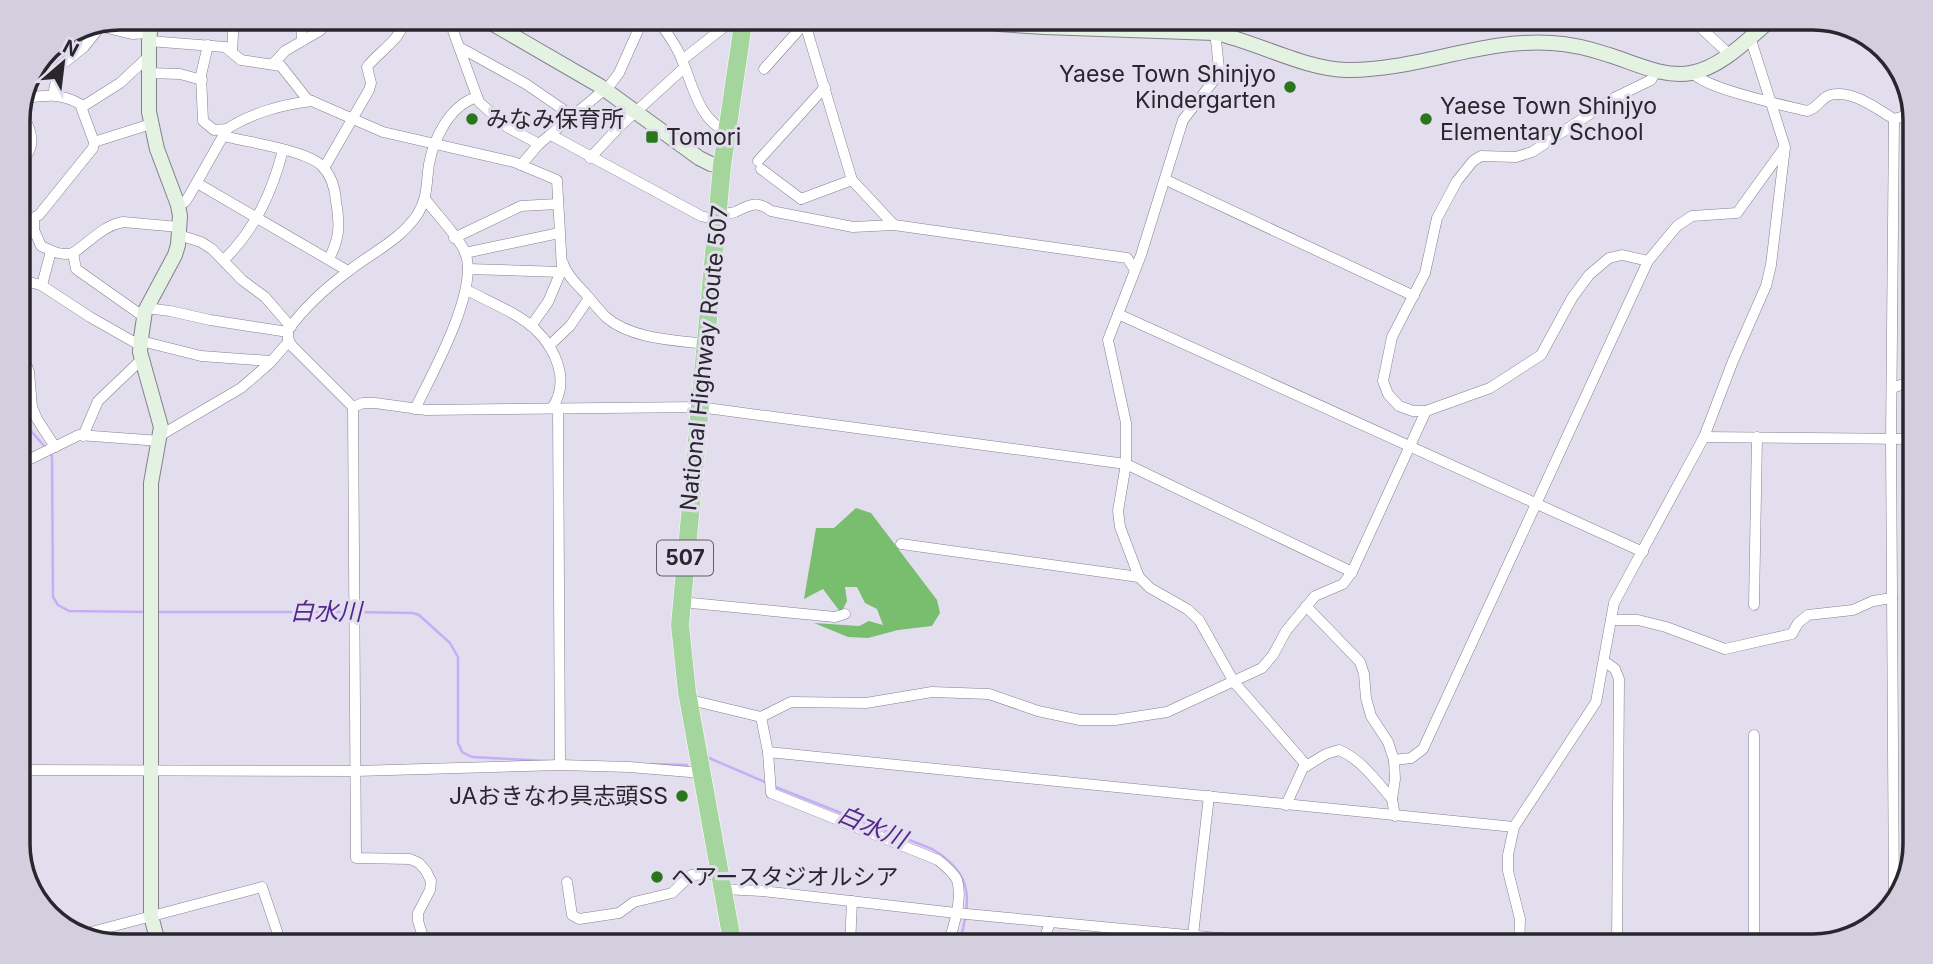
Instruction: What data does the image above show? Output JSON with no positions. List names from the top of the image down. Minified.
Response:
{"streets":{"highway":["National Highway Route 507","507"]},"water":["白水川"],"places":{"other":["Yaese Town Shinjyo Kindergarten","みなみ保育所","Yaese Town Shinjyo Elementary School","JAおきなわ具志頭SS","ヘアースタジオルシア"],"transit":["Tomori"]},"north":"top right"}
